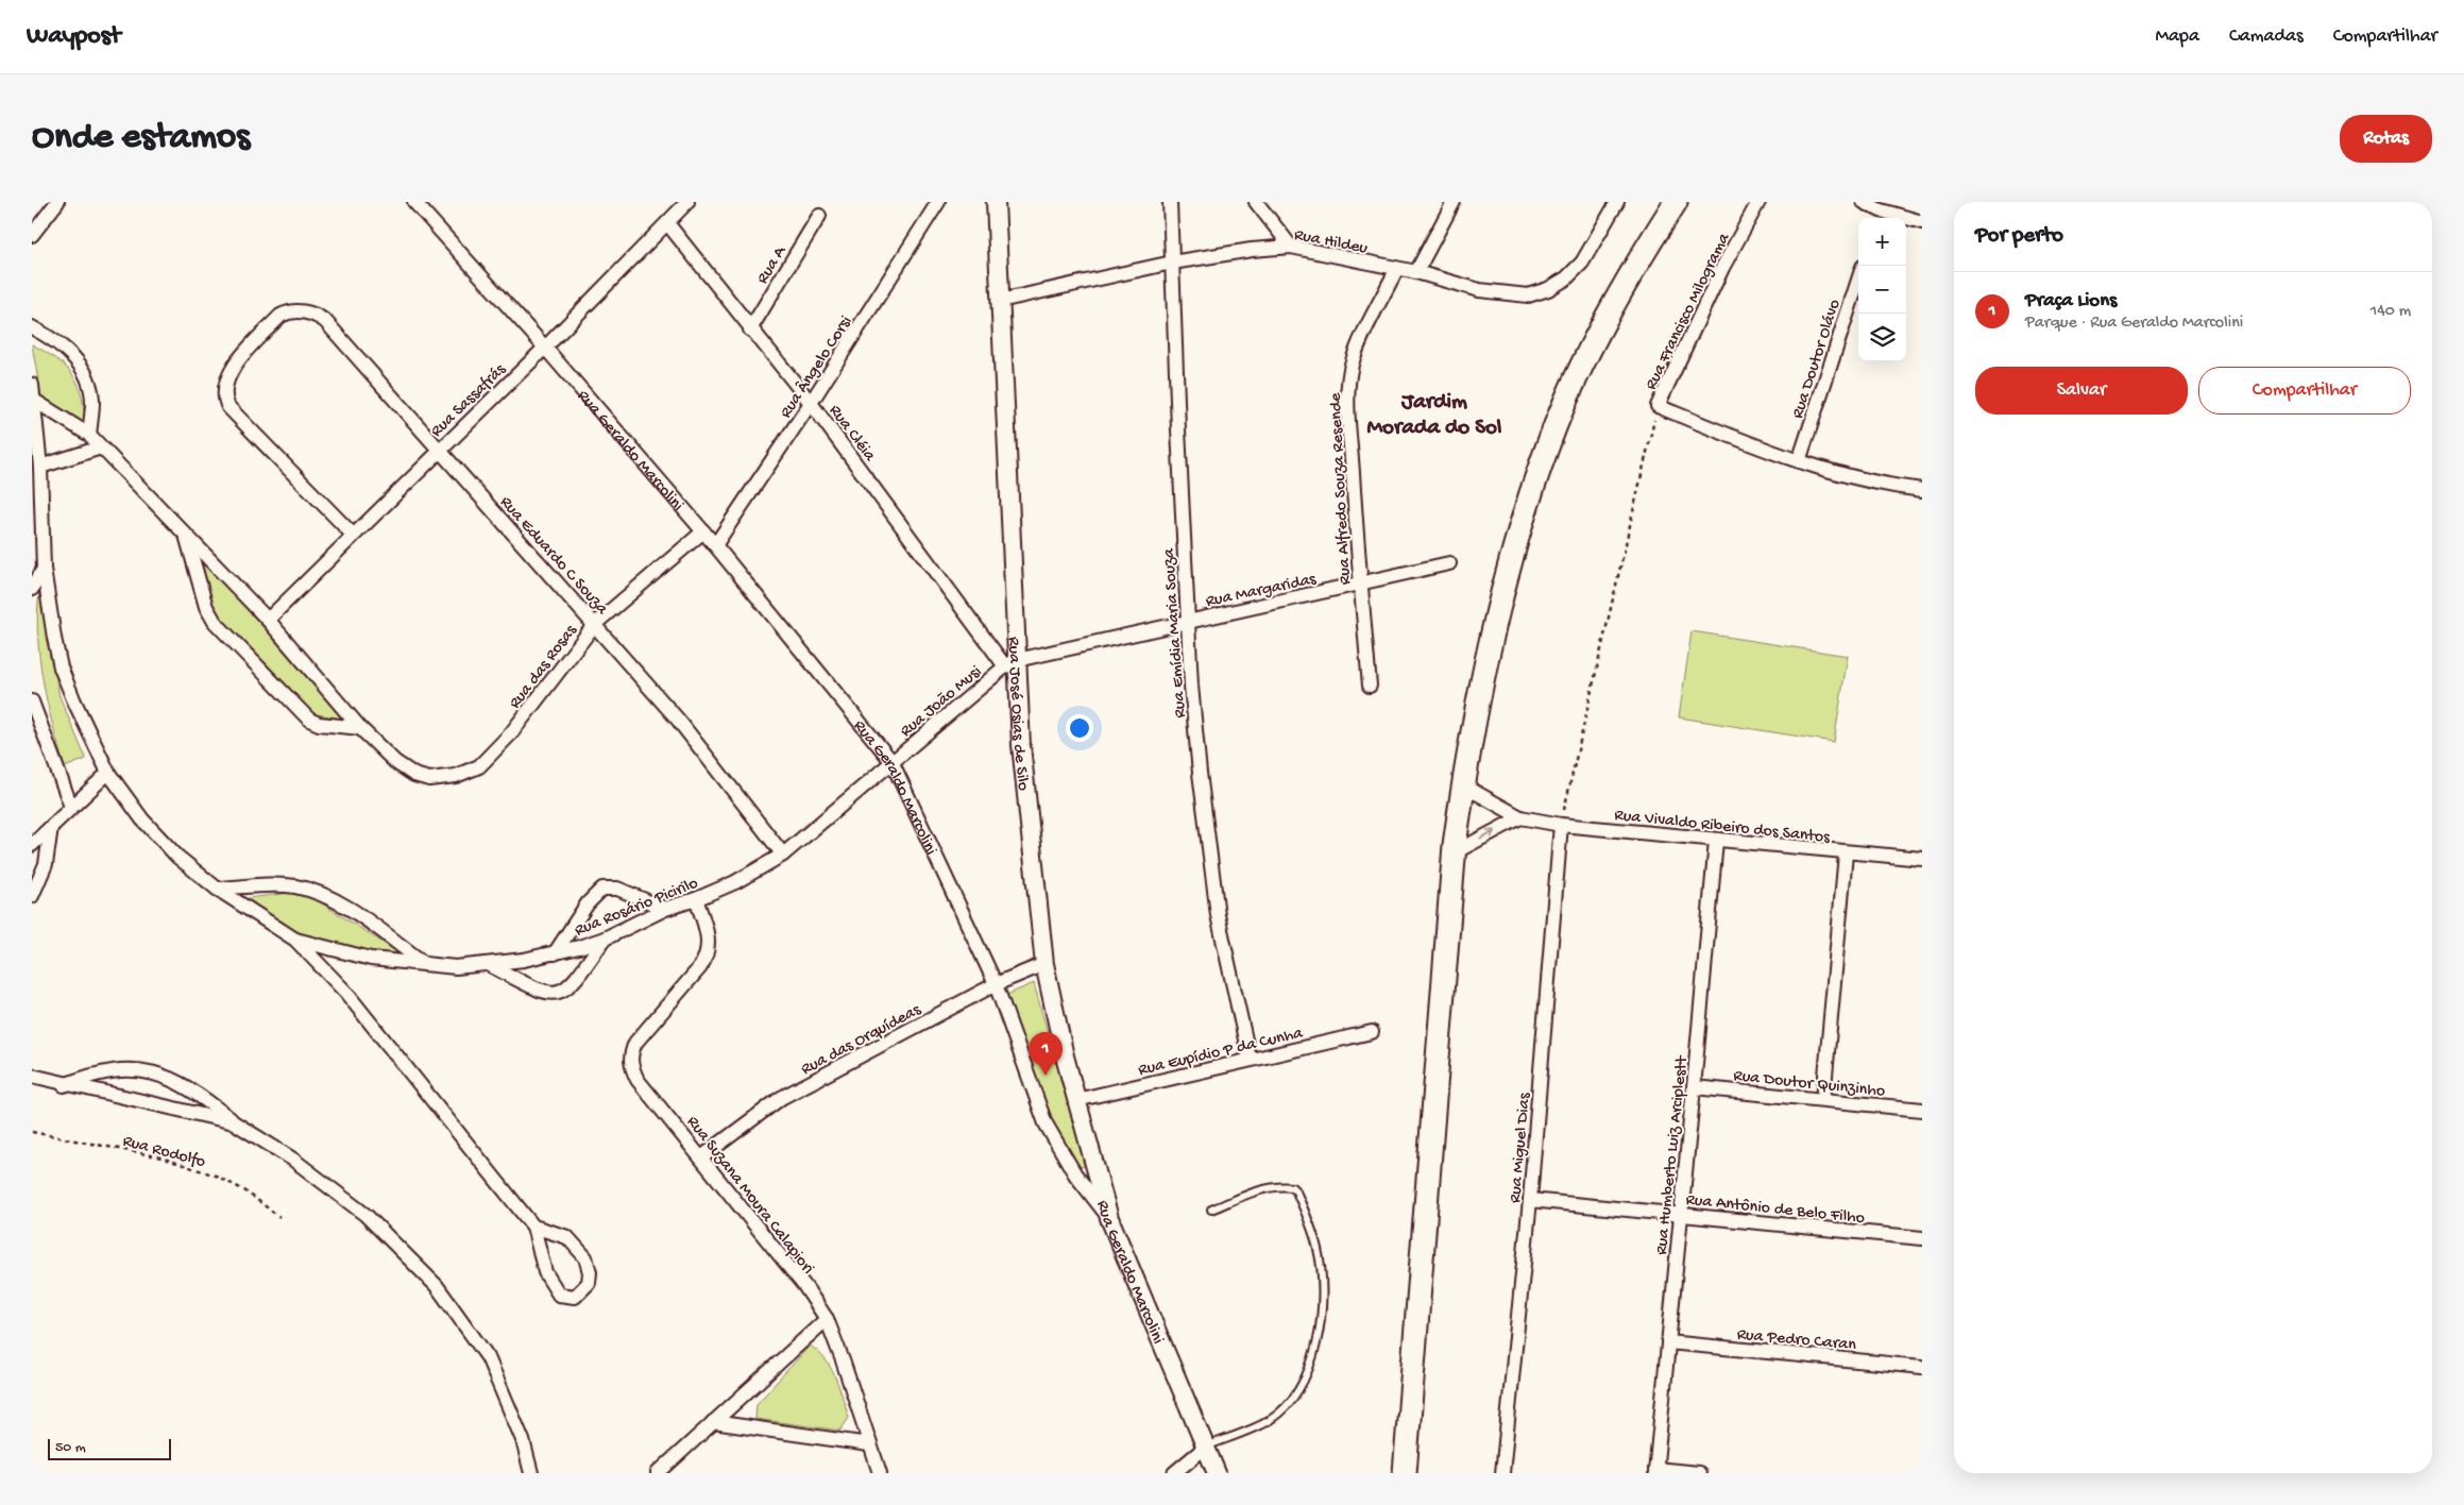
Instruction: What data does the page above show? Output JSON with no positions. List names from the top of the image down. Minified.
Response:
{"streets":{"street":["Rua Hildeu","Rua A","Rua Francisco Milograma","Rua Doutor Olávo","Rua Ângelo Corsi","Rua Sassafrás","Rua Cléia","Rua Geraldo Marcolini","Rua Alfredo Souza Resende","Rua Eduardo C Souza","Rua Margaridas","Rua Emídia Maria Souza","Rua das Rosas","Rua João Musi","Rua José Osias de Silo","Rua Vivaldo Ribeiro dos Santos","Rua Rosário Picirilo","Rua das Orquídeas","Rua Eupídio P da Cunha","Rua Doutor Quinzinho","Rua Miguel Dias","Rua Humberto Luiz Arciplestt","Rua Suzana Moura Calapiori","Rua Antônio de Belo Filho","Rua Pedro Caran"],"path":["Rua Rodolfo"]},"crossings":[["Rua Hildeu","Rua Alfredo Souza Resende"],["Rua Hildeu","Rua Emídia Maria Souza"],["Rua Hildeu","Rua José Osias de Silo"],["Rua A","Rua Cléia"],["Rua Ângelo Corsi","Rua Cléia"],["Rua Ângelo Corsi","Rua Geraldo Marcolini"],["Rua Sassafrás","Rua Cléia"],["Rua Sassafrás","Rua Geraldo Marcolini"],["Rua Sassafrás","Rua Eduardo C Souza"],["Rua Sassafrás","Rua das Rosas"],["Rua Cléia","Rua Margaridas"],["Rua Cléia","Rua João Musi"],["Rua Cléia","Rua José Osias de Silo"],["Rua Geraldo Marcolini","Rua das Rosas"],["Rua Geraldo Marcolini","Rua João Musi"],["Rua Geraldo Marcolini","Rua José Osias de Silo"],["Rua Geraldo Marcolini","Rua das Orquídeas"],["Rua Alfredo Souza Resende","Rua Margaridas"],["Rua Eduardo C Souza","Rua das Rosas"],["Rua Eduardo C Souza","Rua João Musi"],["Rua Eduardo C Souza","Rua Rosário Picirilo"],["Rua Margaridas","Rua Emídia Maria Souza"],["Rua Margaridas","Rua João Musi"],["Rua Margaridas","Rua José Osias de Silo"],["Rua Emídia Maria Souza","Rua Eupídio P da Cunha"],["Rua João Musi","Rua José Osias de Silo"],["Rua João Musi","Rua Rosário Picirilo"],["Rua José Osias de Silo","Rua das Orquídeas"],["Rua José Osias de Silo","Rua Eupídio P da Cunha"],["Rua Vivaldo Ribeiro dos Santos","Rua Miguel Dias"],["Rua Vivaldo Ribeiro dos Santos","Rua Humberto Luiz Arciplestt"],["Rua Rosário Picirilo","Rua Suzana Moura Calapiori"],["Rua das Orquídeas","Rua Suzana Moura Calapiori"],["Rua Doutor Quinzinho","Rua Humberto Luiz Arciplestt"],["Rua Miguel Dias","Rua Antônio de Belo Filho"],["Rua Humberto Luiz Arciplestt","Rua Antônio de Belo Filho"],["Rua Humberto Luiz Arciplestt","Rua Pedro Caran"]],"districts":["Jardim Morada do Sol"],"scale_bar":"50 m","page":{"header":"Waypost","nav":["Mapa","Camadas","Compartilhar"],"buttons":["Rotas",["Salvar","Compartilhar"]],"title":"Onde estamos","heading":"Por perto","map_buttons":["+","−"],"list":[{"mark":"1","name":"Praça Lions","note":"Parque · Rua Geraldo Marcolini","value":"140 m"}],"pins":"1","scale":"50 m"}}
